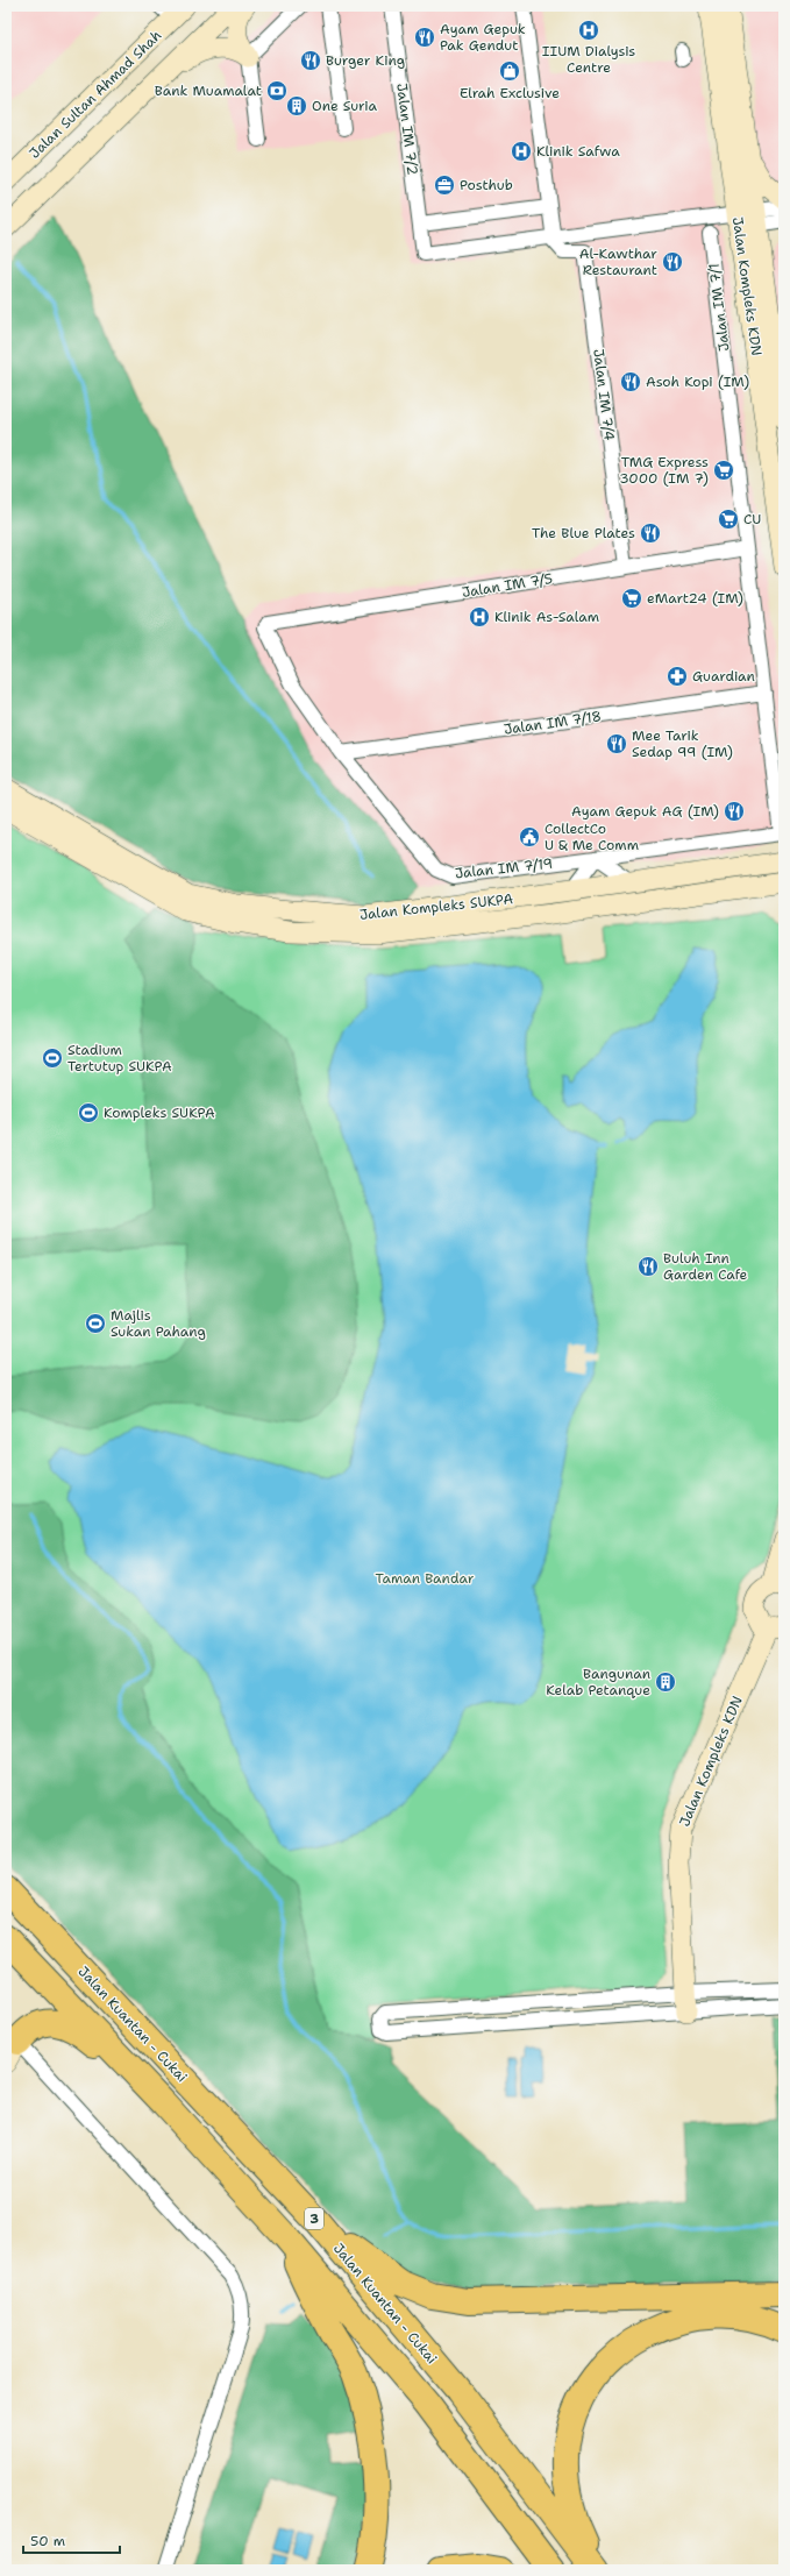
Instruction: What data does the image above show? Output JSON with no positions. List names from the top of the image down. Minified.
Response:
{"streets":{"highway":["Jalan Kuantan - Cukai","3"],"street":["Jalan Sultan Ahmad Shah","Jalan IM 7/2","Jalan Kompleks KDN","Jalan IM 7/1","Jalan IM 7/4","Jalan IM 7/5","Jalan IM 7/18","Jalan IM 7/19","Jalan Kompleks SUKPA"]},"crossings":[["Jalan IM 7/2","Jalan IM 7/4"],["Jalan IM 7/1","Jalan IM 7/5"],["Jalan IM 7/1","Jalan IM 7/19"],["Jalan IM 7/4","Jalan IM 7/5"],["Jalan IM 7/5","Jalan IM 7/19"],["Jalan IM 7/18","Jalan IM 7/19"]],"parks":["Taman Bandar"],"places":{"hospital":["IIUM Dialysis Centre","Klinik Safwa","Klinik As-Salam"],"restaurant":["Ayam Gepuk Pak Gendut","Burger King","Al-Kawthar Restaurant","Asoh Kopi (IM)","The Blue Plates","Mee Tarik Sedap 99 (IM)","Ayam Gepuk AG (IM)","Buluh Inn Garden Cafe"],"shop":["Elrah Exclusive"],"bank":["Bank Muamalat"],"building":["One Suria","Bangunan Kelab Petanque"],"office":["Posthub"],"supermarket":["TMG Express 3000 (IM 7)","CU","eMart24 (IM)"],"pharmacy":["Guardian"],"public building":["CollectCo U & Me Comm"],"sports":["Stadium Tertutup SUKPA","Kompleks SUKPA","Majlis Sukan Pahang"]},"scale_bar":"50 m"}
